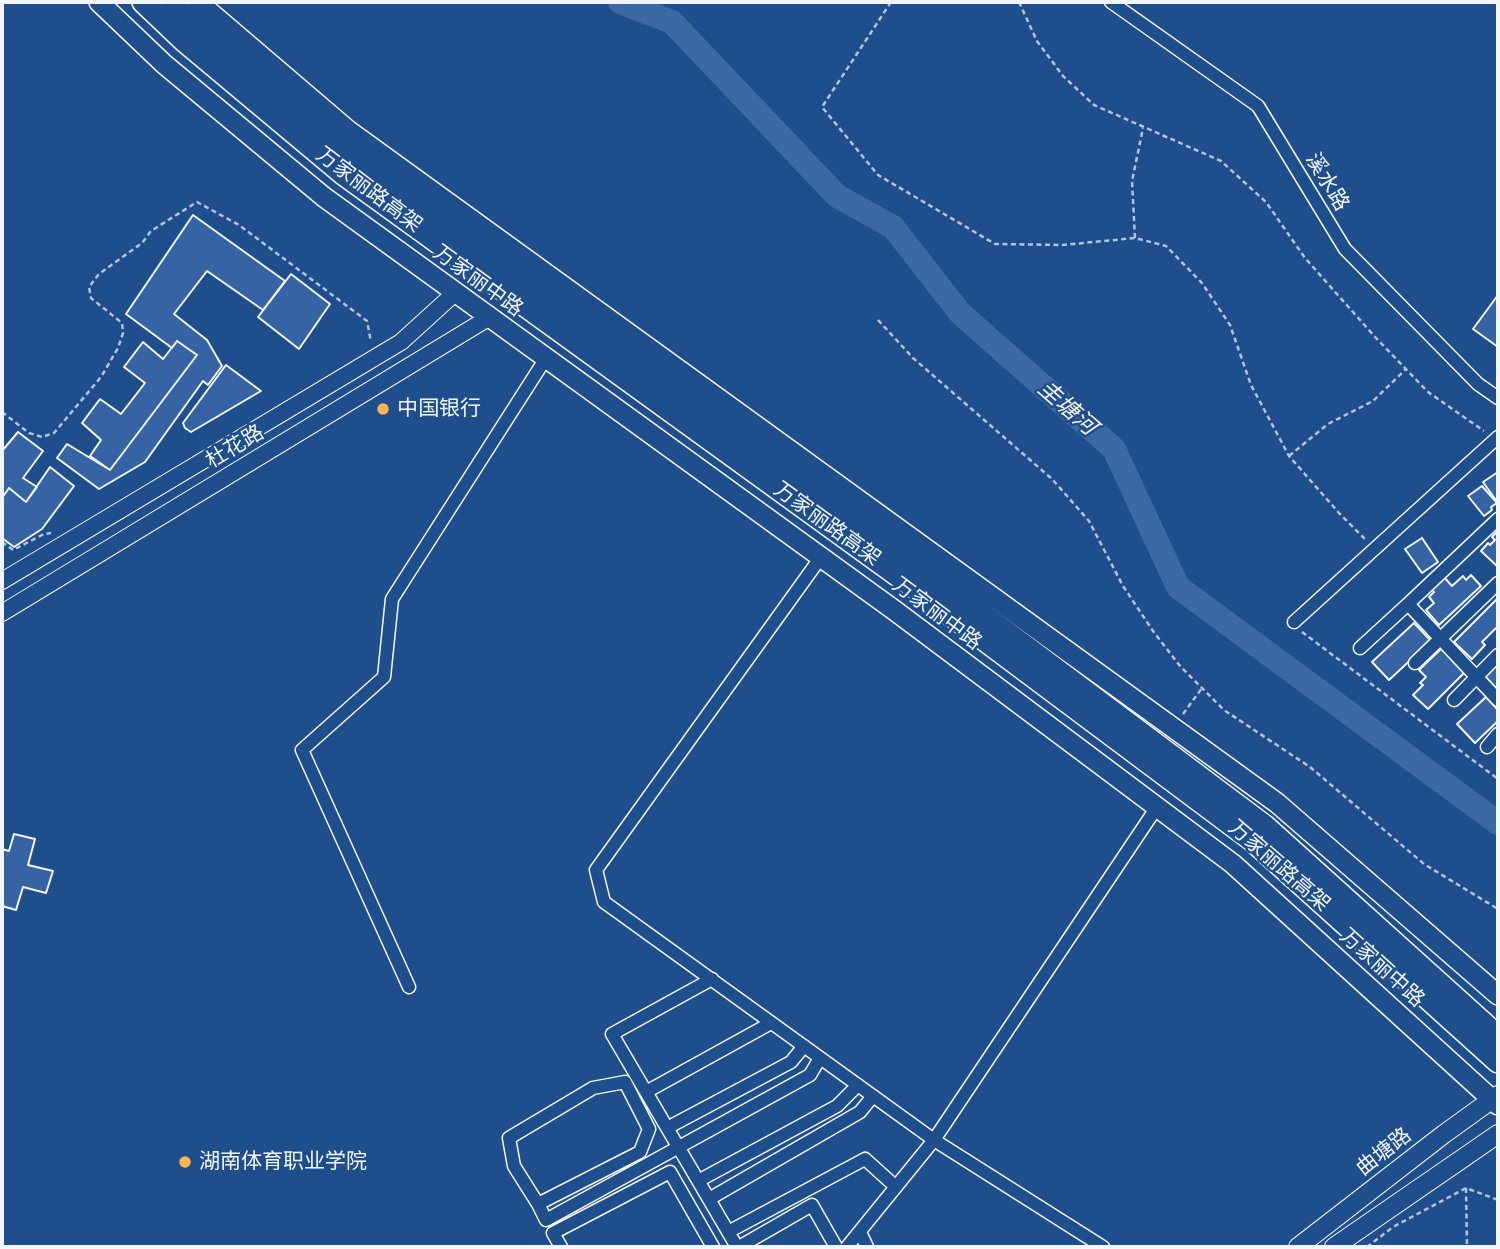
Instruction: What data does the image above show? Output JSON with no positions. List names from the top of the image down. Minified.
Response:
{"streets":{"highway":["万家丽路高架"],"main road":["万家丽中路","曲塘路"],"street":["溪水路","杜花路"]},"crossings":[["万家丽中路","杜花路"],["万家丽中路","曲塘路"]],"water":["圭塘河"],"places":["中国银行","湖南体育职业学院"]}
